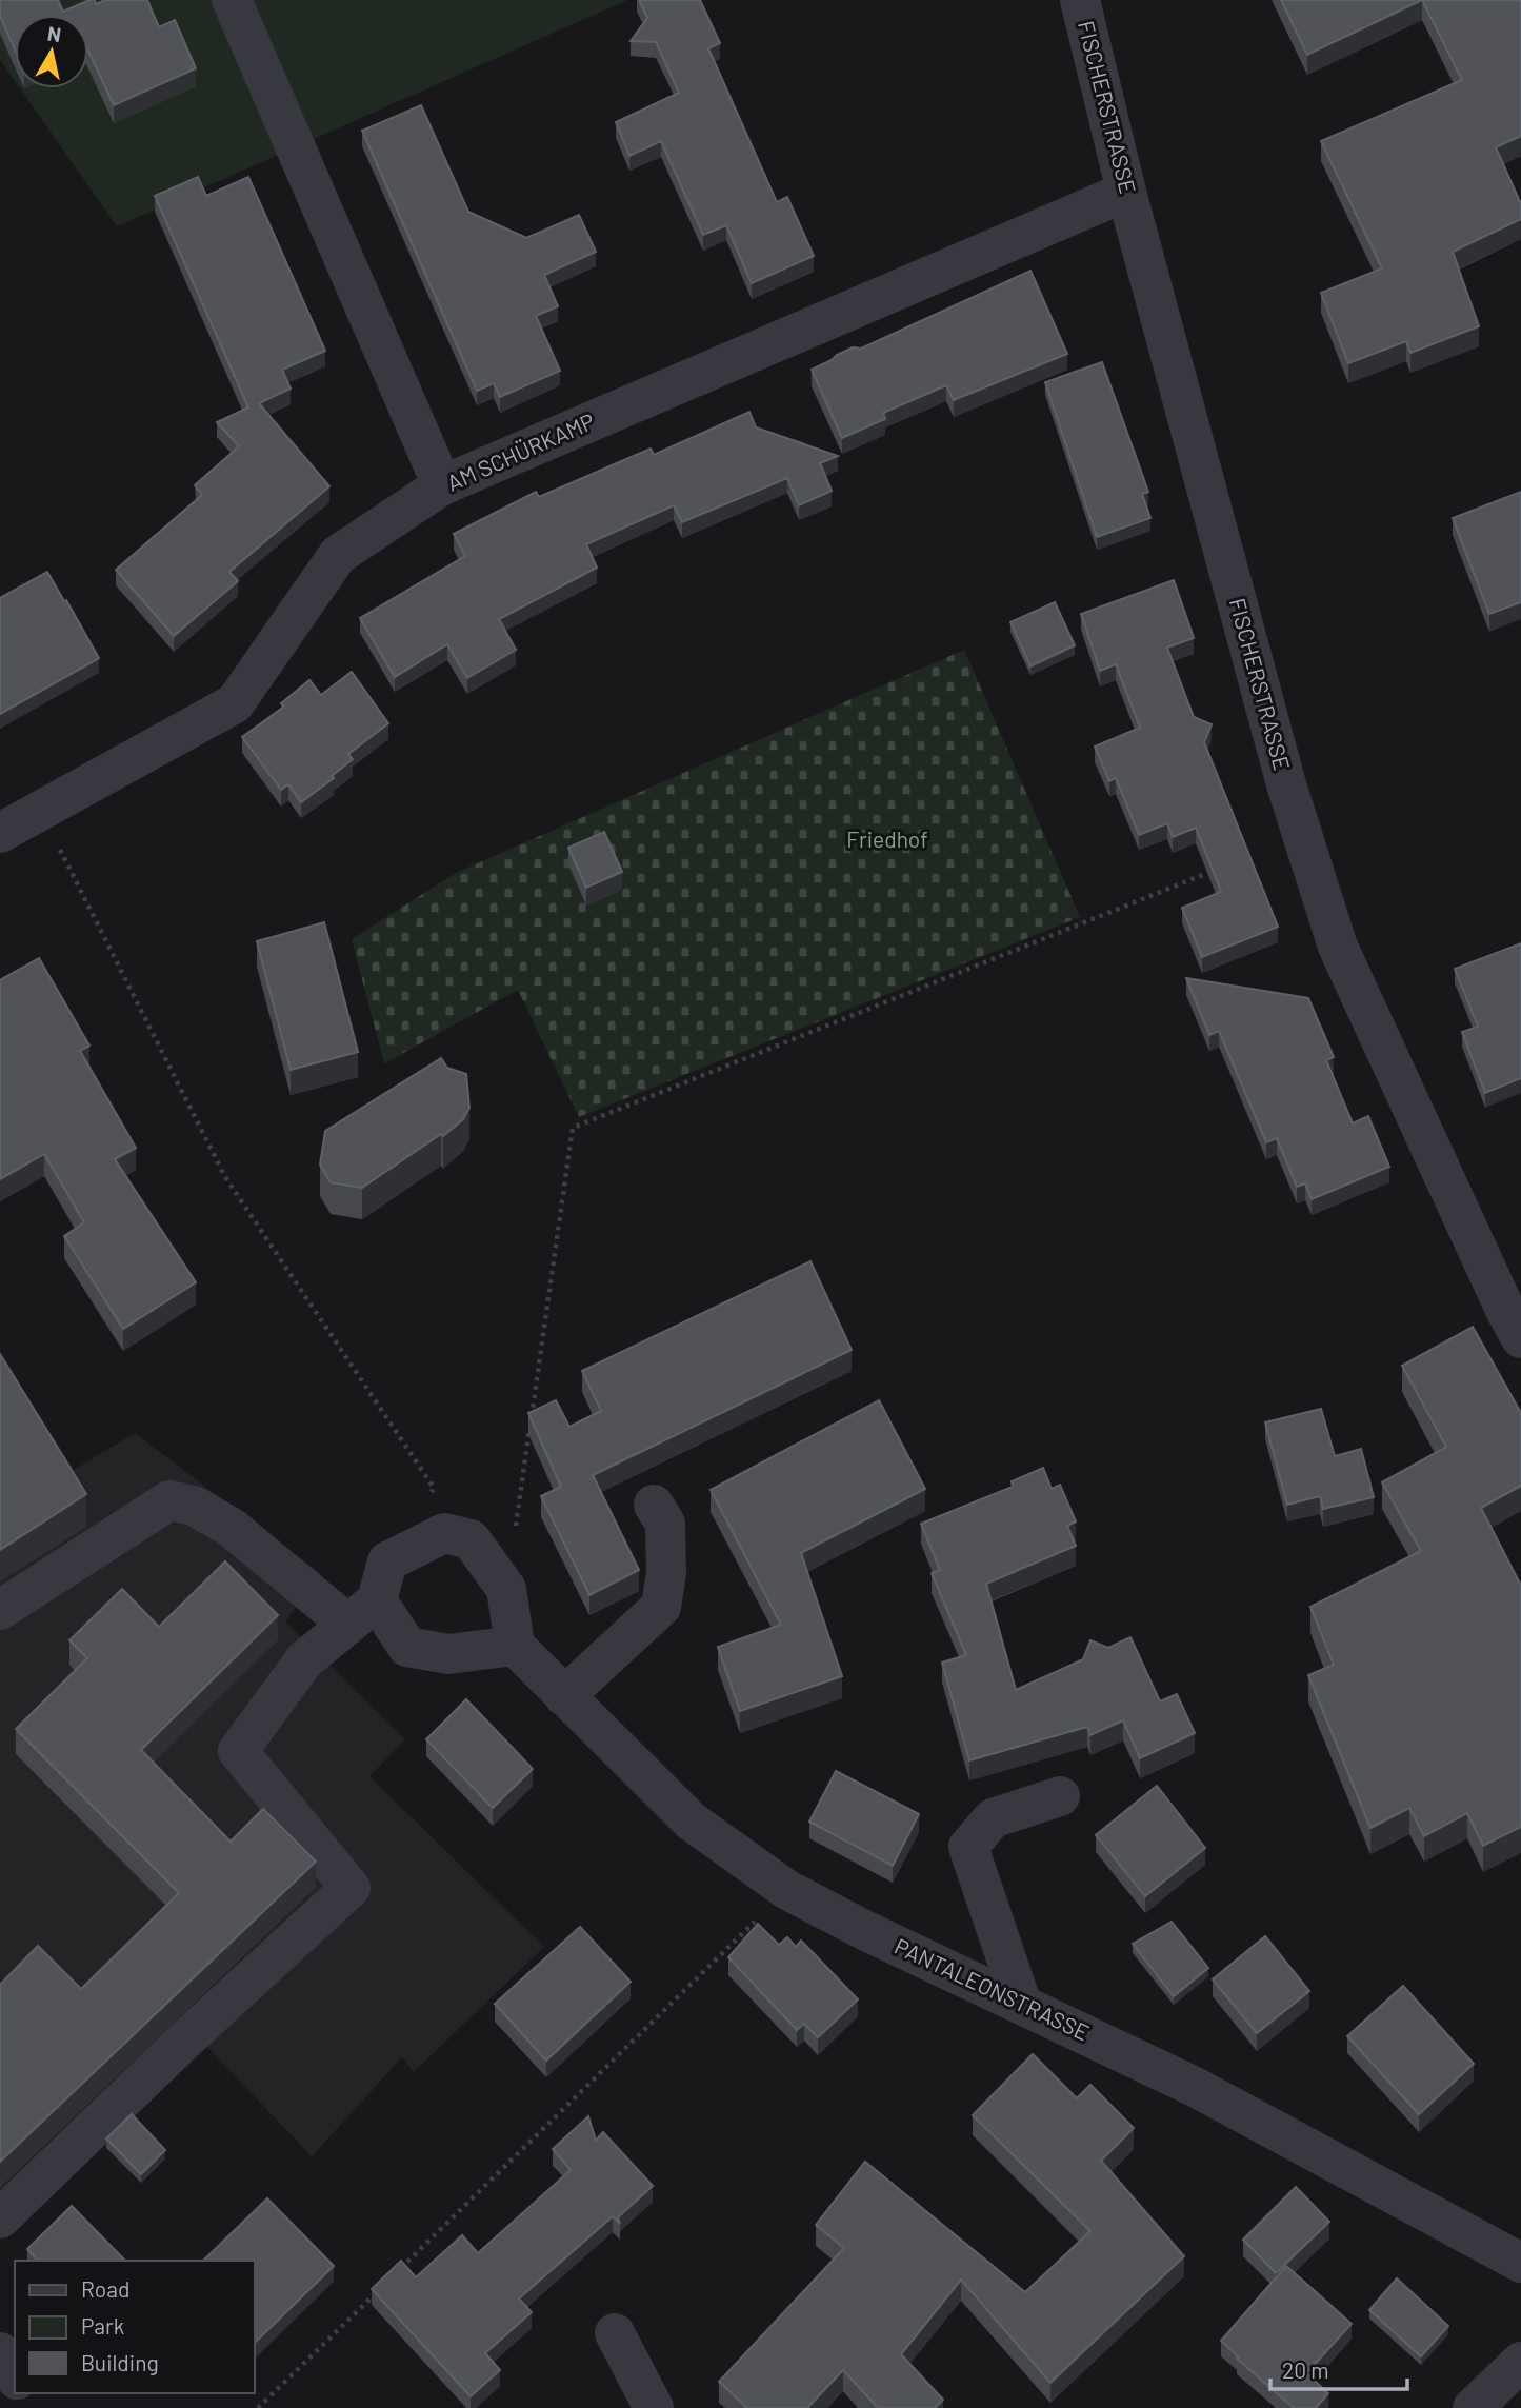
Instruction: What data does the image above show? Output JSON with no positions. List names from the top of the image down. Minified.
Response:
{"streets":{"street":["FISCHERSTRASSE","AM SCHÜRKAMP","PANTALEONSTRASSE"]},"crossings":[["FISCHERSTRASSE","AM SCHÜRKAMP"]],"parks":["Friedhof"],"legend":["Road","Park","Building"],"scale_bar":"20 m","north":"top"}
